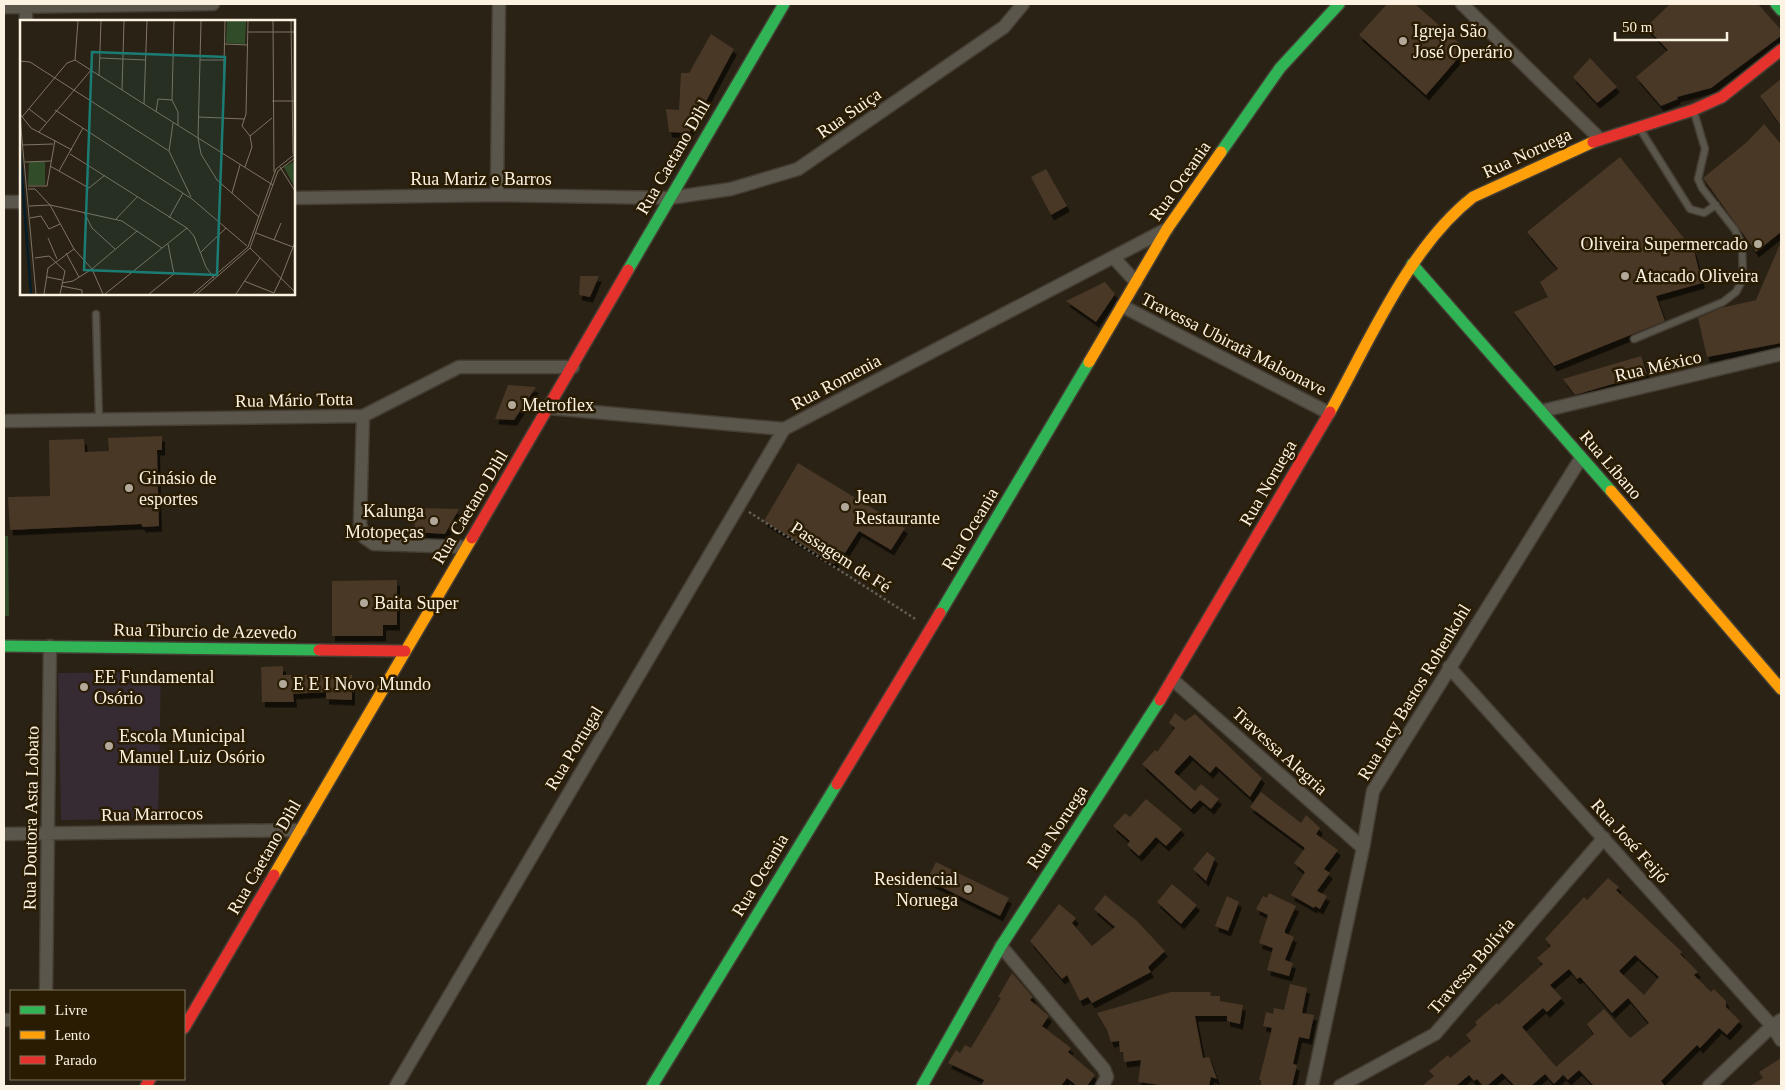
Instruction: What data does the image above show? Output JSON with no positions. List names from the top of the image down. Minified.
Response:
{"streets":{"street":["Rua Suiça","Rua Noruega","Rua Caetano Dihl","Rua Mariz e Barros","Rua Oceania","Travessa Ubiratã Malsonave","Rua México","Rua Romenia","Rua Mário Totta","Rua Líbano","Rua Tiburcio de Azevedo","Rua Jacy Bastos Rohenkohl","Rua Portugal","Travessa Alegria","Rua Marrocos","Rua Doutora Asta Lobato","Rua José Feijó","Travessa Bolívia"],"path":["Passagem de Fé"]},"crossings":[["Rua Suiça","Rua Caetano Dihl"],["Rua Suiça","Rua Mariz e Barros"],["Rua Noruega","Travessa Ubiratã Malsonave"],["Rua Noruega","Rua Líbano"],["Rua Noruega","Travessa Alegria"],["Rua Caetano Dihl","Rua Mariz e Barros"],["Rua Caetano Dihl","Rua Romenia"],["Rua Caetano Dihl","Rua Mário Totta"],["Rua Caetano Dihl","Rua Tiburcio de Azevedo"],["Rua Caetano Dihl","Rua Marrocos"],["Rua Oceania","Travessa Ubiratã Malsonave"],["Rua Oceania","Rua Romenia"],["Rua Oceania","Passagem de Fé"],["Rua México","Rua Líbano"],["Rua Romenia","Rua Portugal"],["Rua Líbano","Rua Jacy Bastos Rohenkohl"],["Passagem de Fé","Rua Portugal"],["Rua Tiburcio de Azevedo","Rua Doutora Asta Lobato"],["Rua Jacy Bastos Rohenkohl","Travessa Alegria"],["Rua Jacy Bastos Rohenkohl","Rua José Feijó"],["Rua Marrocos","Rua Doutora Asta Lobato"],["Rua José Feijó","Travessa Bolívia"]],"places":["Igreja São José Operário","Oliveira Supermercado","Atacado Oliveira","Metroflex","Ginásio de esportes","Jean Restaurante","Kalunga Motopeças","Baita Super","E E I Novo Mundo","EE Fundamental Osório","Escola Municipal Manuel Luiz Osório","Residencial Noruega"],"legend":["Livre","Lento","Parado"],"scale_bar":"50 m"}
